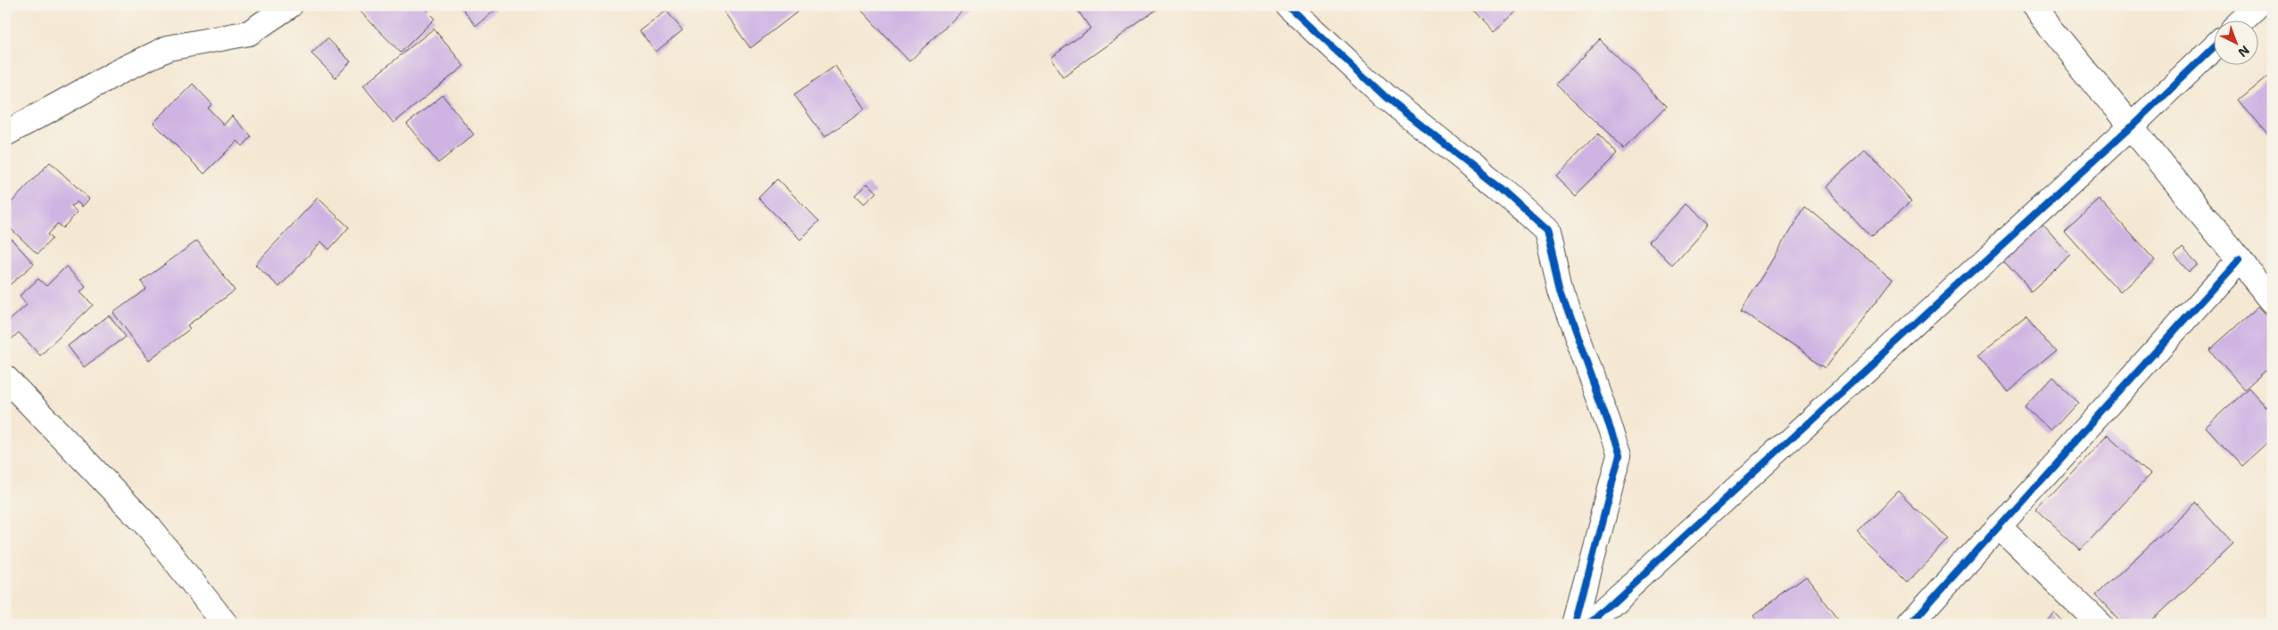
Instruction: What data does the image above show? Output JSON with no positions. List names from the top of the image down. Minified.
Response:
{"north":"bottom right"}
